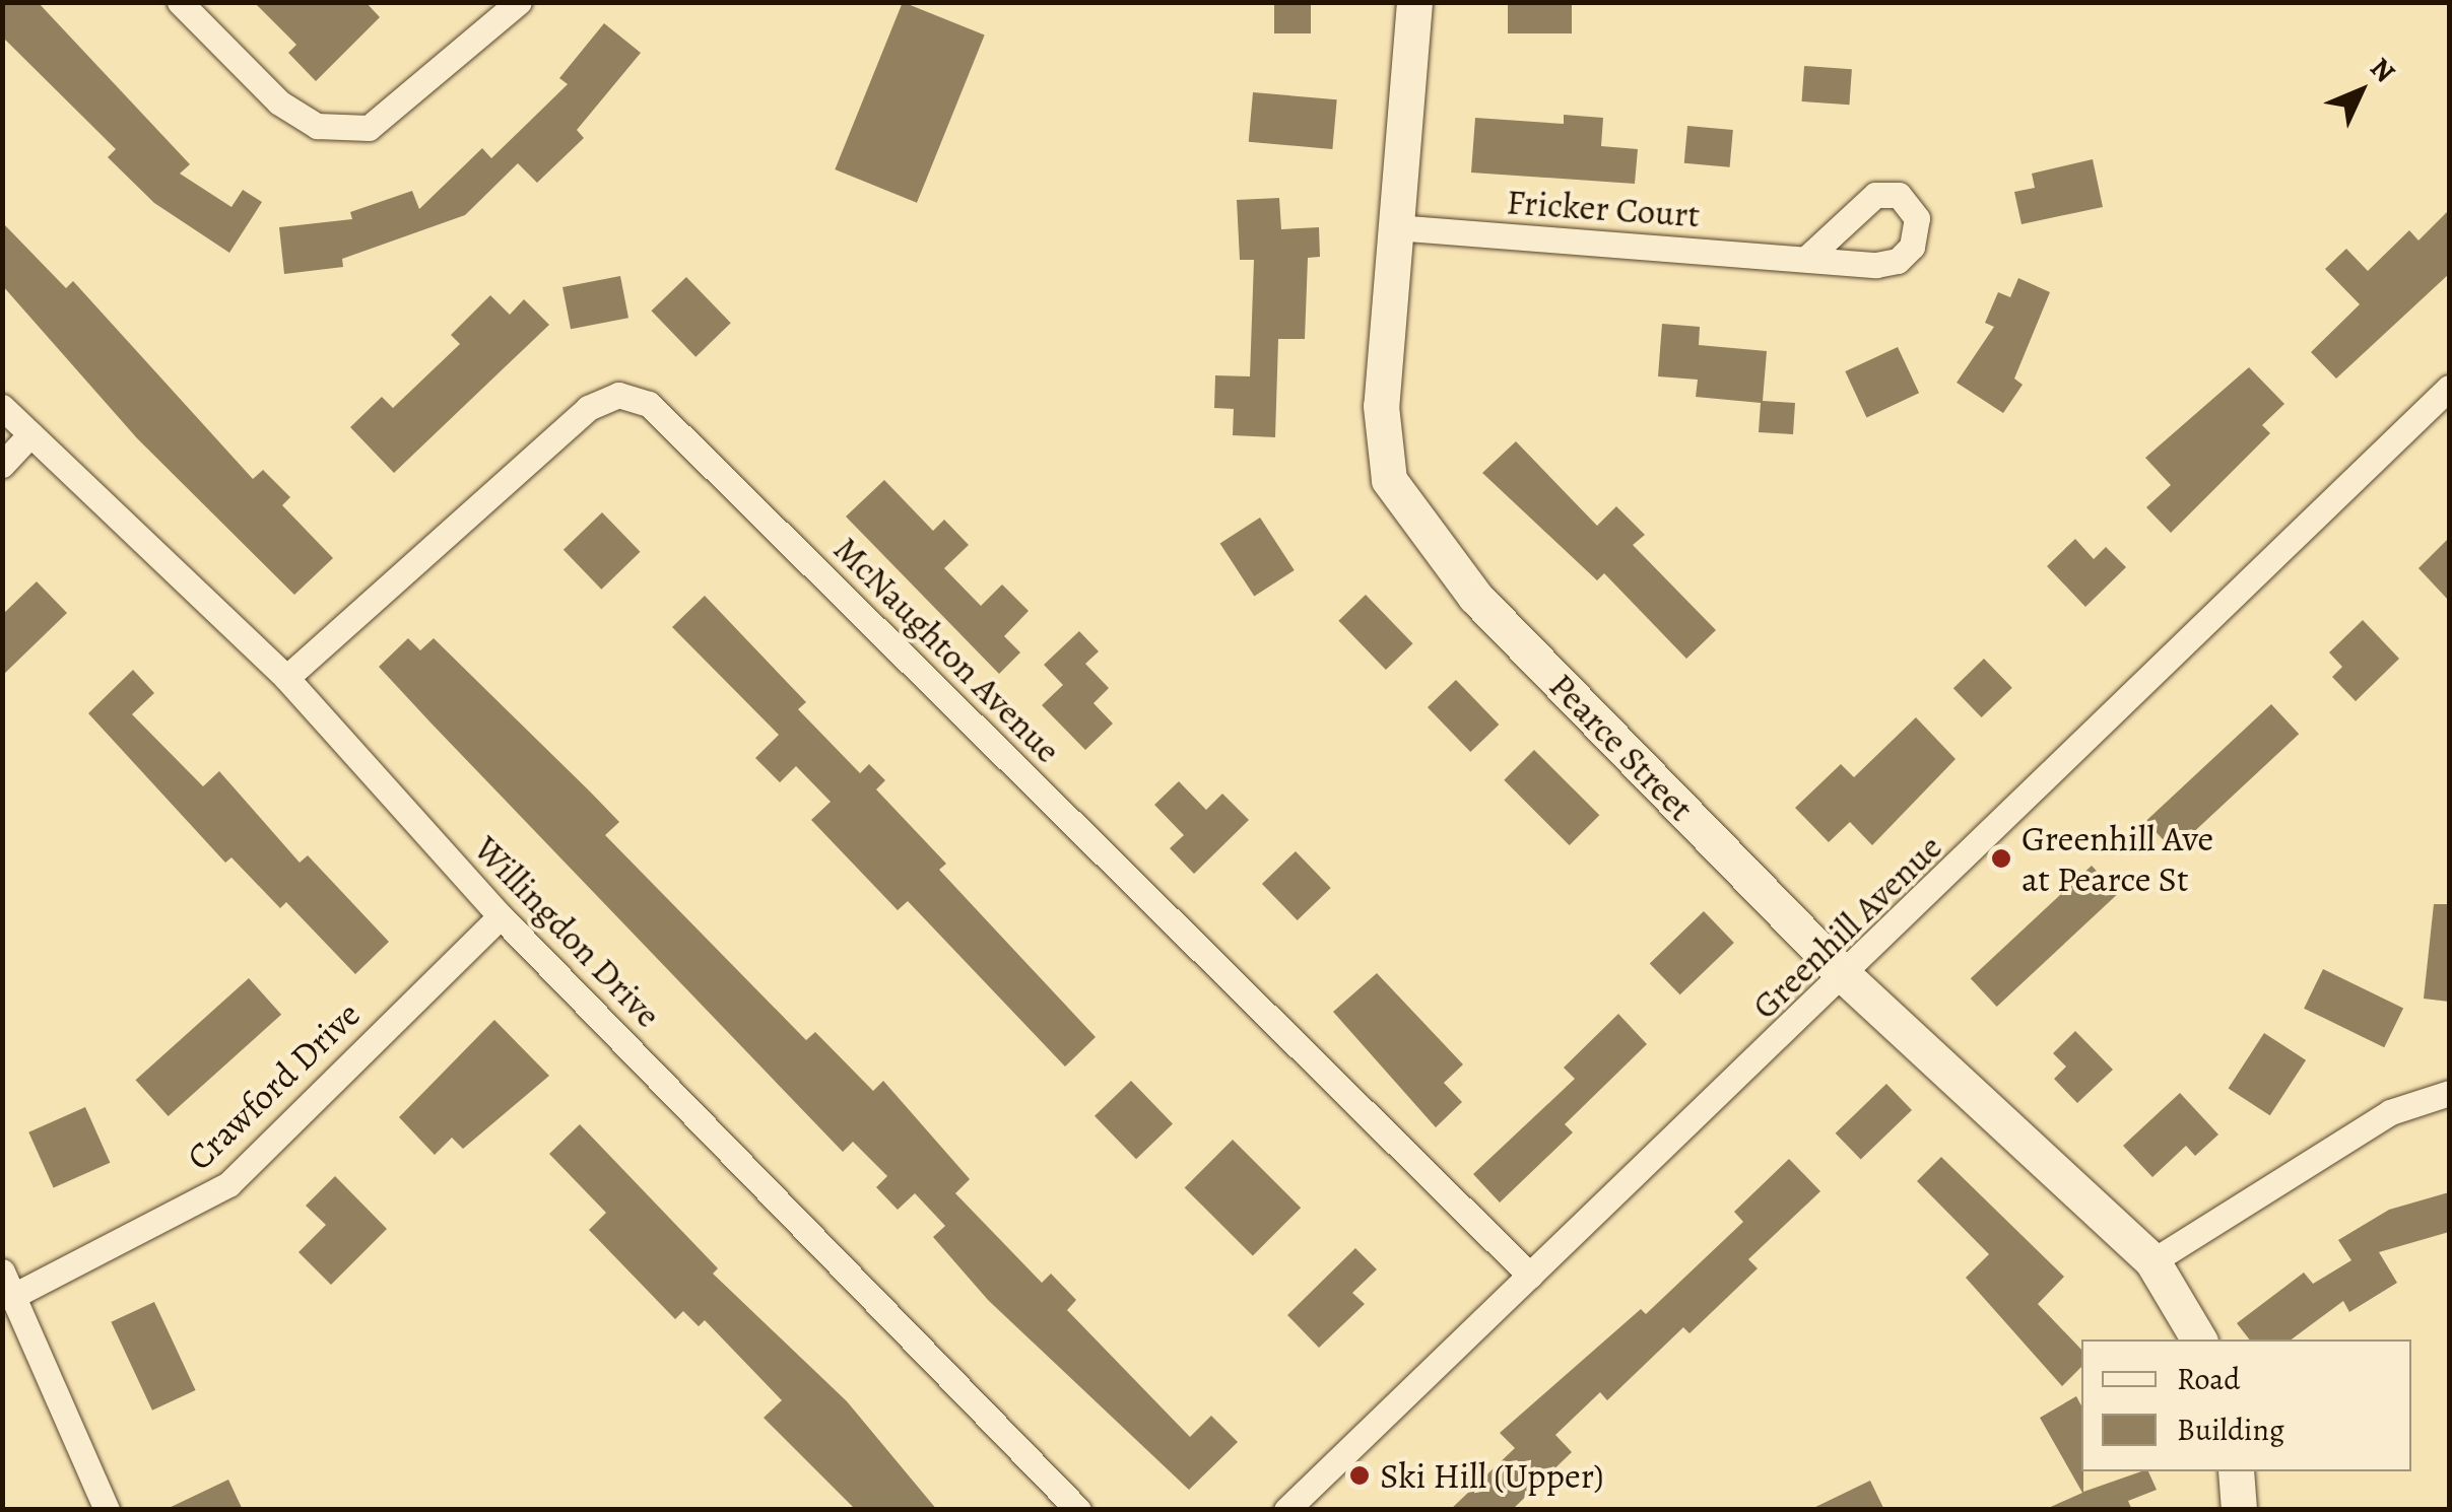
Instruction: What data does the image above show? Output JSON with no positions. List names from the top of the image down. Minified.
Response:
{"streets":{"street":["Fricker Court","McNaughton Avenue","Pearce Street","Greenhill Avenue","Willingdon Drive","Crawford Drive"]},"crossings":[["Fricker Court","Pearce Street"],["McNaughton Avenue","Greenhill Avenue"],["McNaughton Avenue","Willingdon Drive"],["Pearce Street","Greenhill Avenue"],["Willingdon Drive","Crawford Drive"]],"places":["Greenhill Ave at Pearce St","Ski Hill (Upper)"],"legend":["Road","Building"],"north":"top right"}
